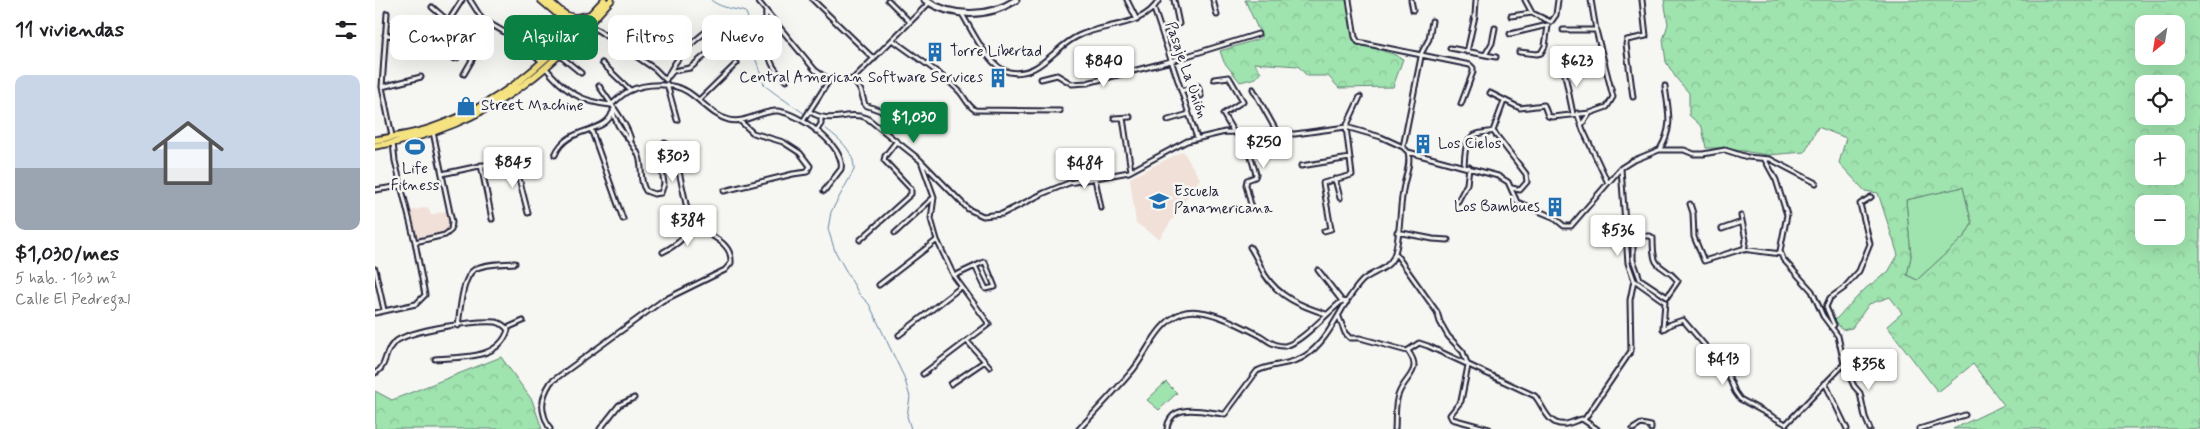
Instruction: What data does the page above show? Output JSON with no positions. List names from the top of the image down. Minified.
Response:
{"streets":{"street":["Pasaje La Unión"]},"places":{"building":["Torre Libertad","Central American Software Services","Los Cielos","Los Bambues"],"shop":["Street Machine"],"sports":["Life Fitness"],"school or university":["Escuela Panamericana"]},"north":"bottom left","page":{"heading":"11 viviendas","map_buttons":["+","−"],"chip":["Comprar","Alquilar","Filtros","Nuevo"],"price":["$840","$623","$1,030","$250","$303","$845","$484","$384","$536","$413","$358"],"list":[{"name":"$1,030/mes","note":"5 hab. · 163 m² · Calle El Pedregal"}]}}
